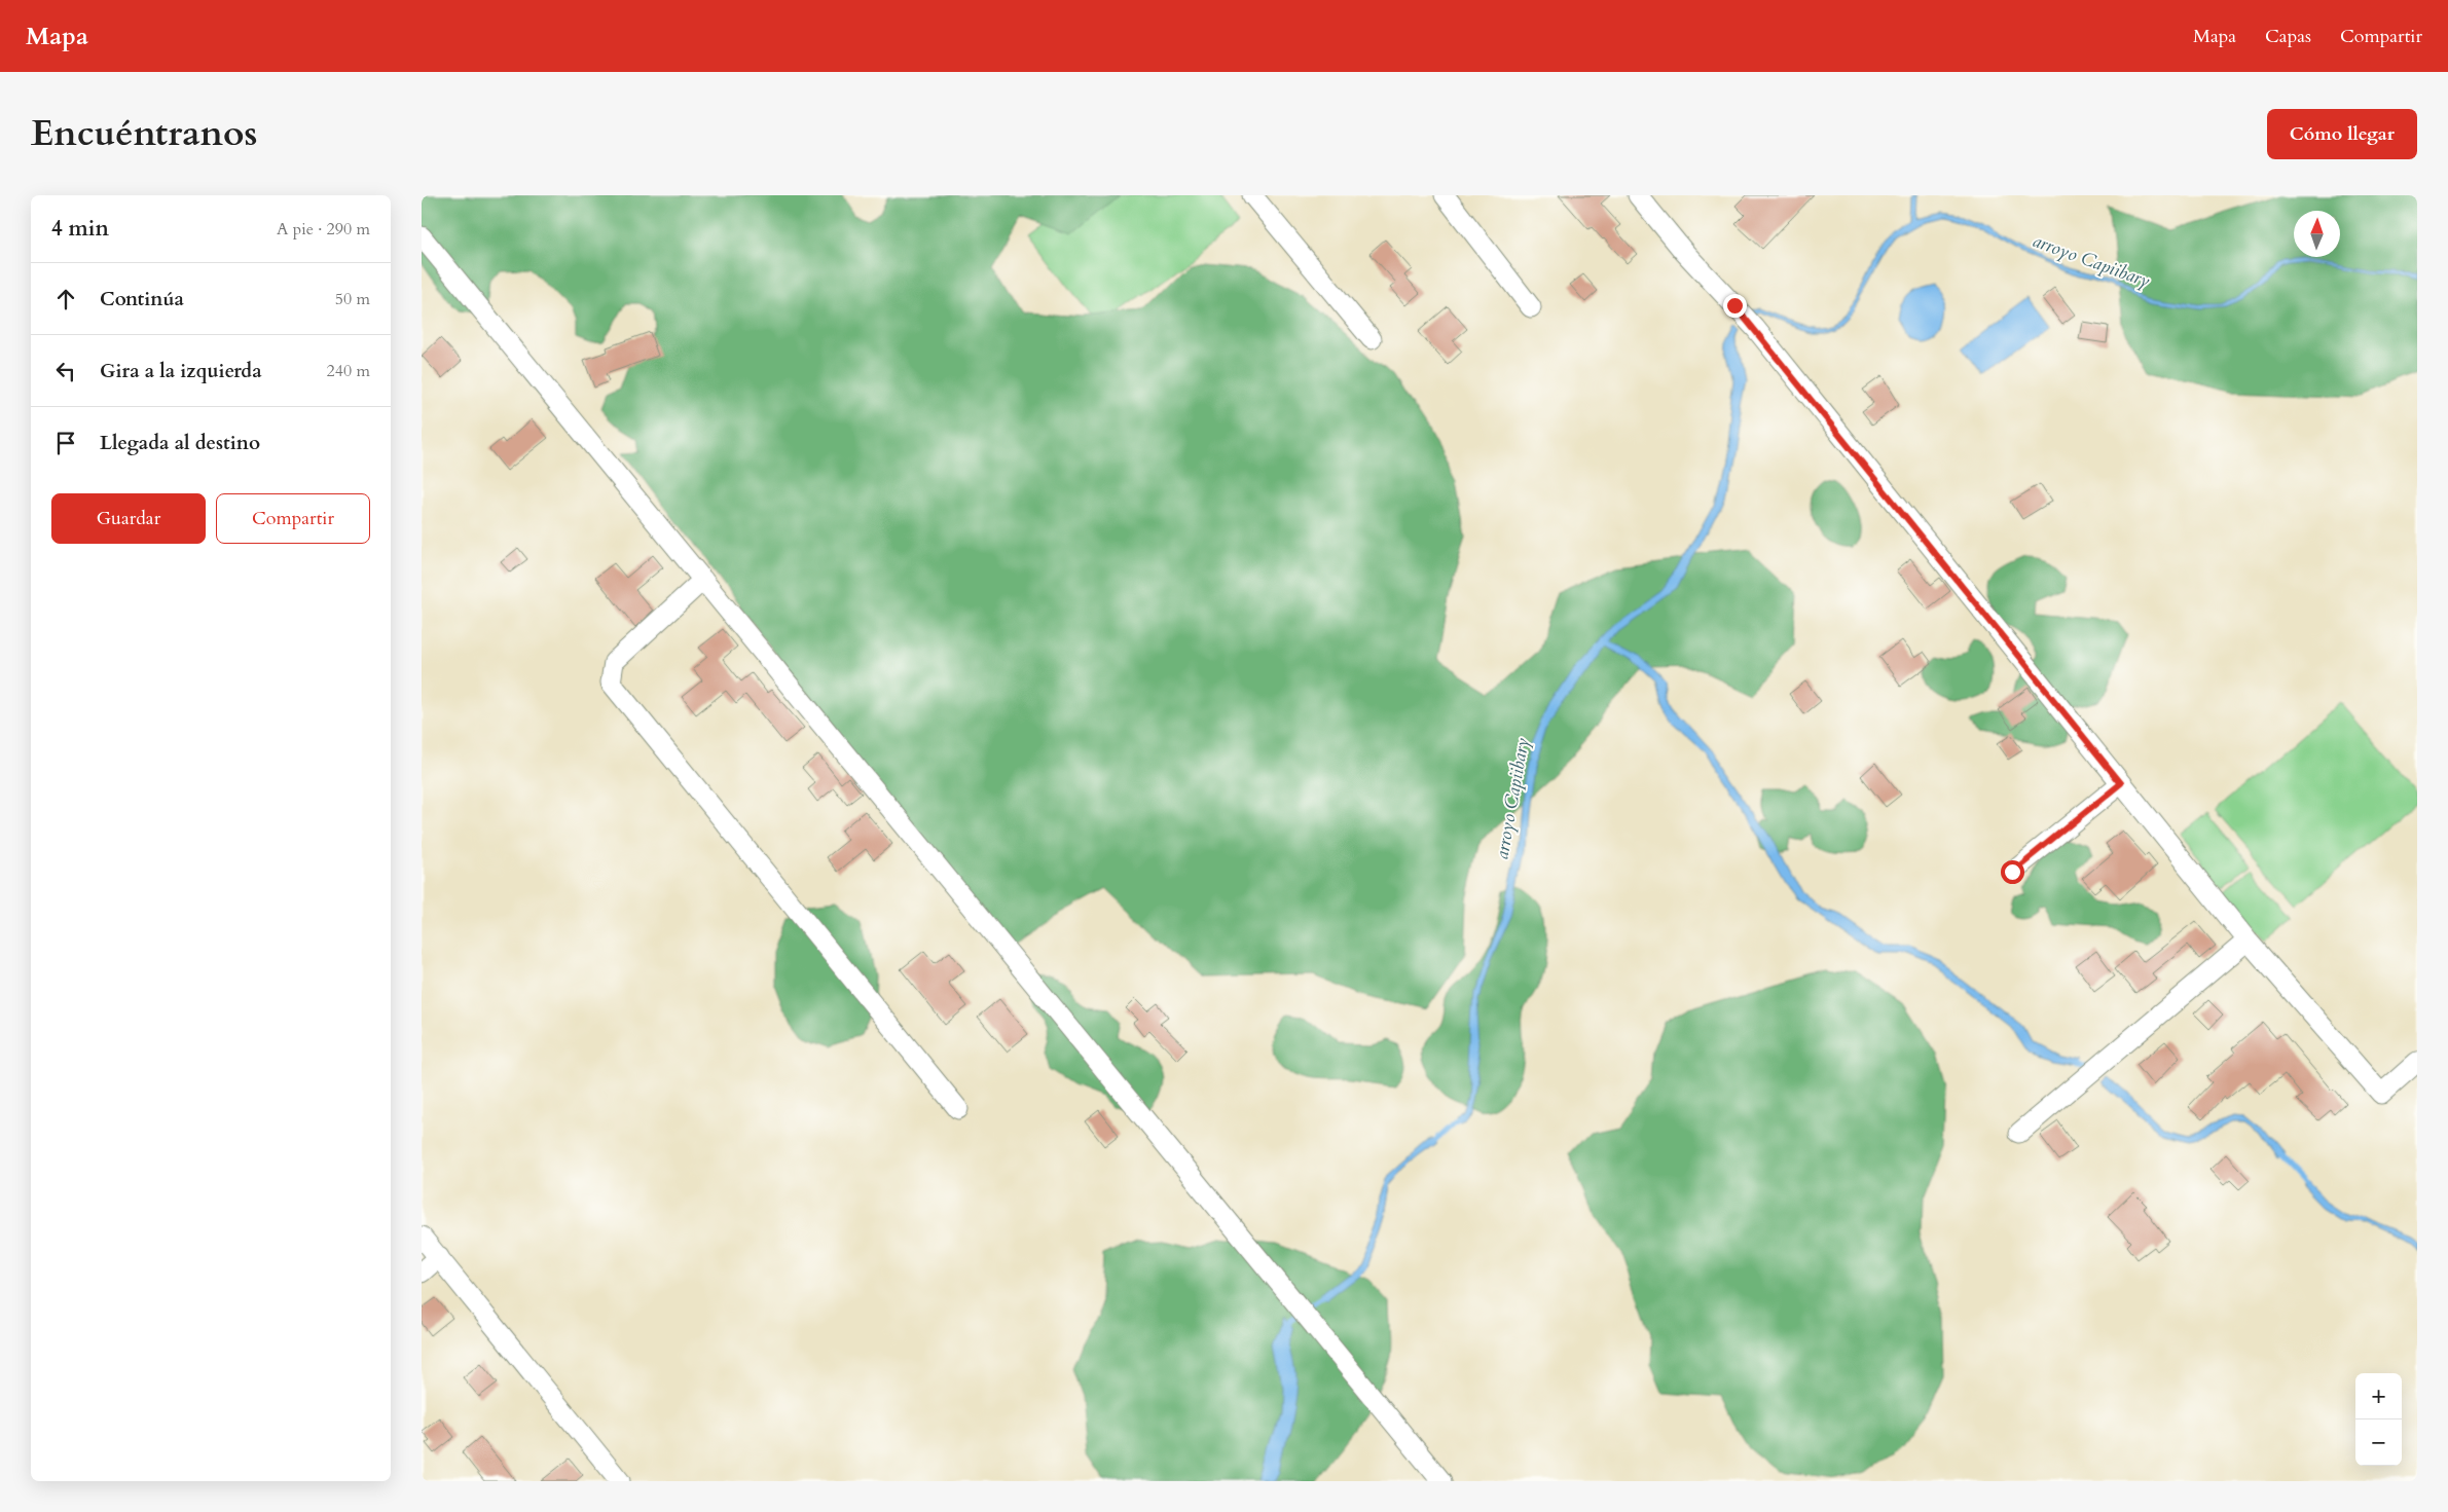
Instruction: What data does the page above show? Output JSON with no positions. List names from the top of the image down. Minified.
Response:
{"water":["arroyo Capiibary"],"north":"top","page":{"header":"Mapa","nav":["Mapa","Capas","Compartir"],"title":"Encuéntranos","buttons":["Cómo llegar",["Guardar","Compartir"]],"heading":["4 min","A pie · 290 m"],"list":[["Continúa","50 m"],["Gira a la izquierda","240 m"],"Llegada al destino"],"map_buttons":["+","−"]}}
